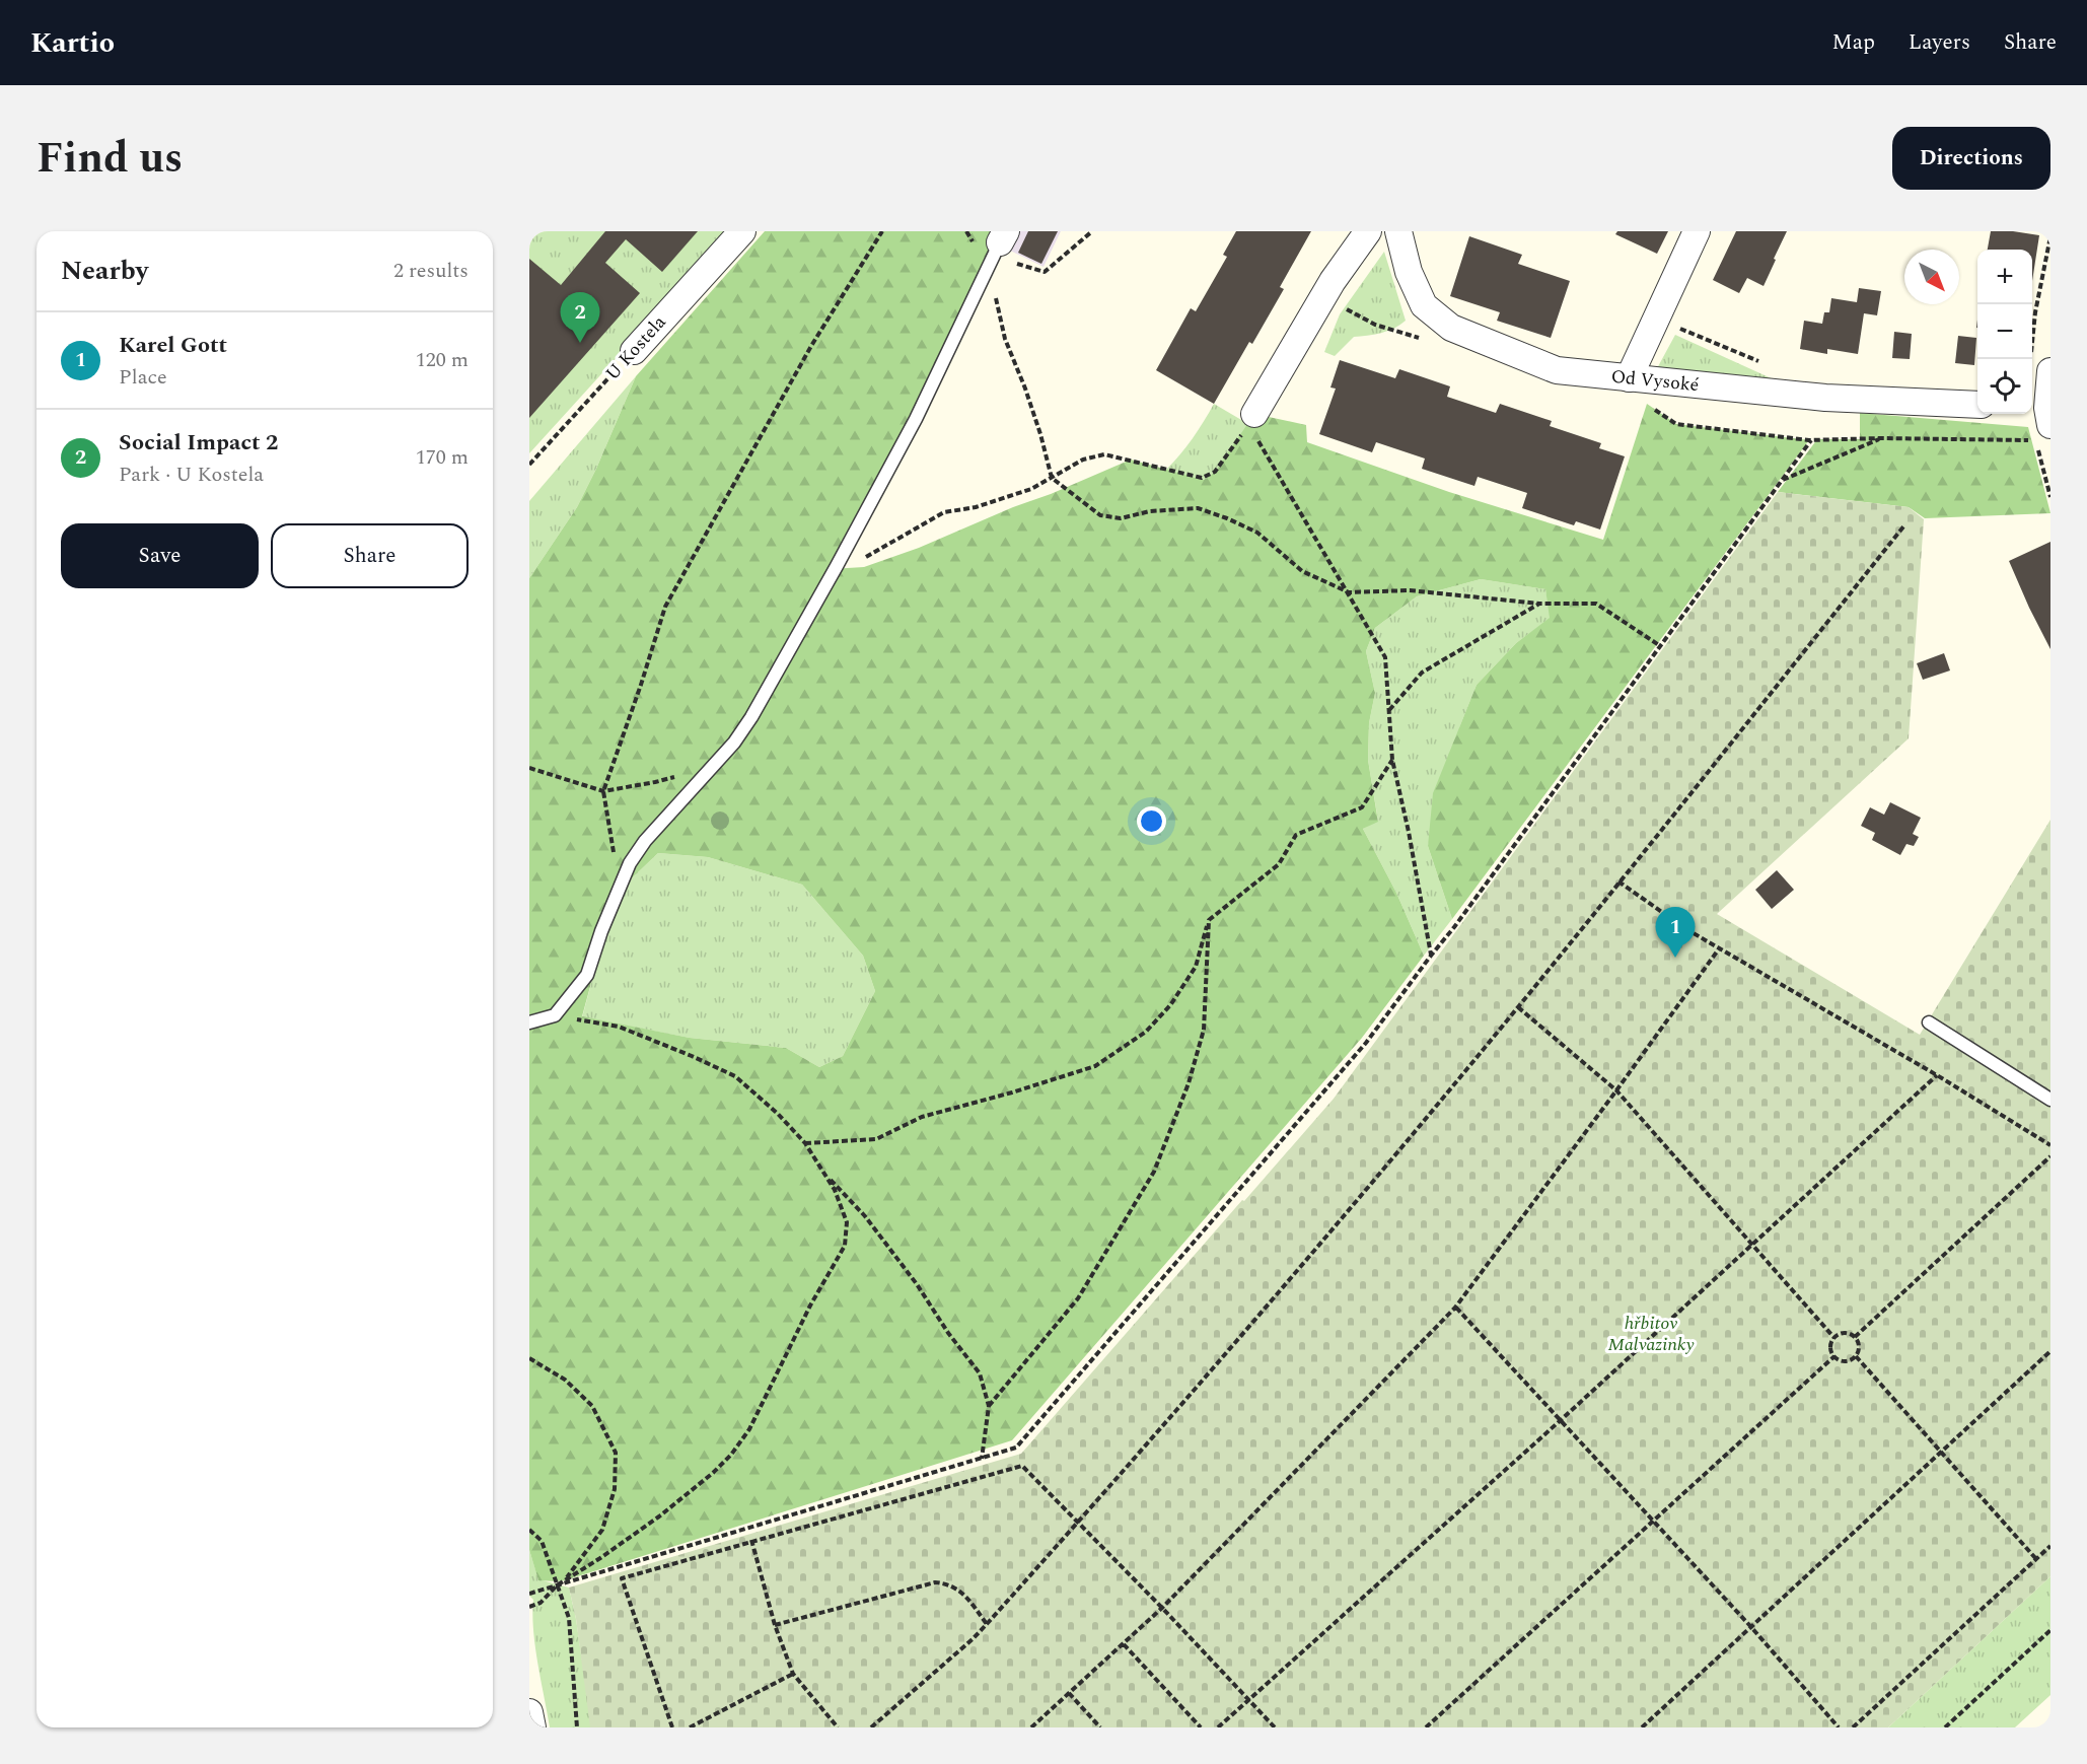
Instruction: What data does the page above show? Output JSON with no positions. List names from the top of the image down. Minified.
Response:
{"streets":{"street":["U Kostela","Od Vysoké"]},"parks":["hřbitov Malvazinky"],"north":"bottom right","page":{"header":"Kartio","nav":["Map","Layers","Share"],"title":"Find us","buttons":["Directions",["Save","Share"]],"heading":["Nearby","2 results"],"map_buttons":["+","−"],"pins":["2","1"],"list":[{"mark":"1","name":"Karel Gott","note":"Place","value":"120 m"},{"mark":"2","name":"Social Impact 2","note":"Park · U Kostela","value":"170 m"}]}}
